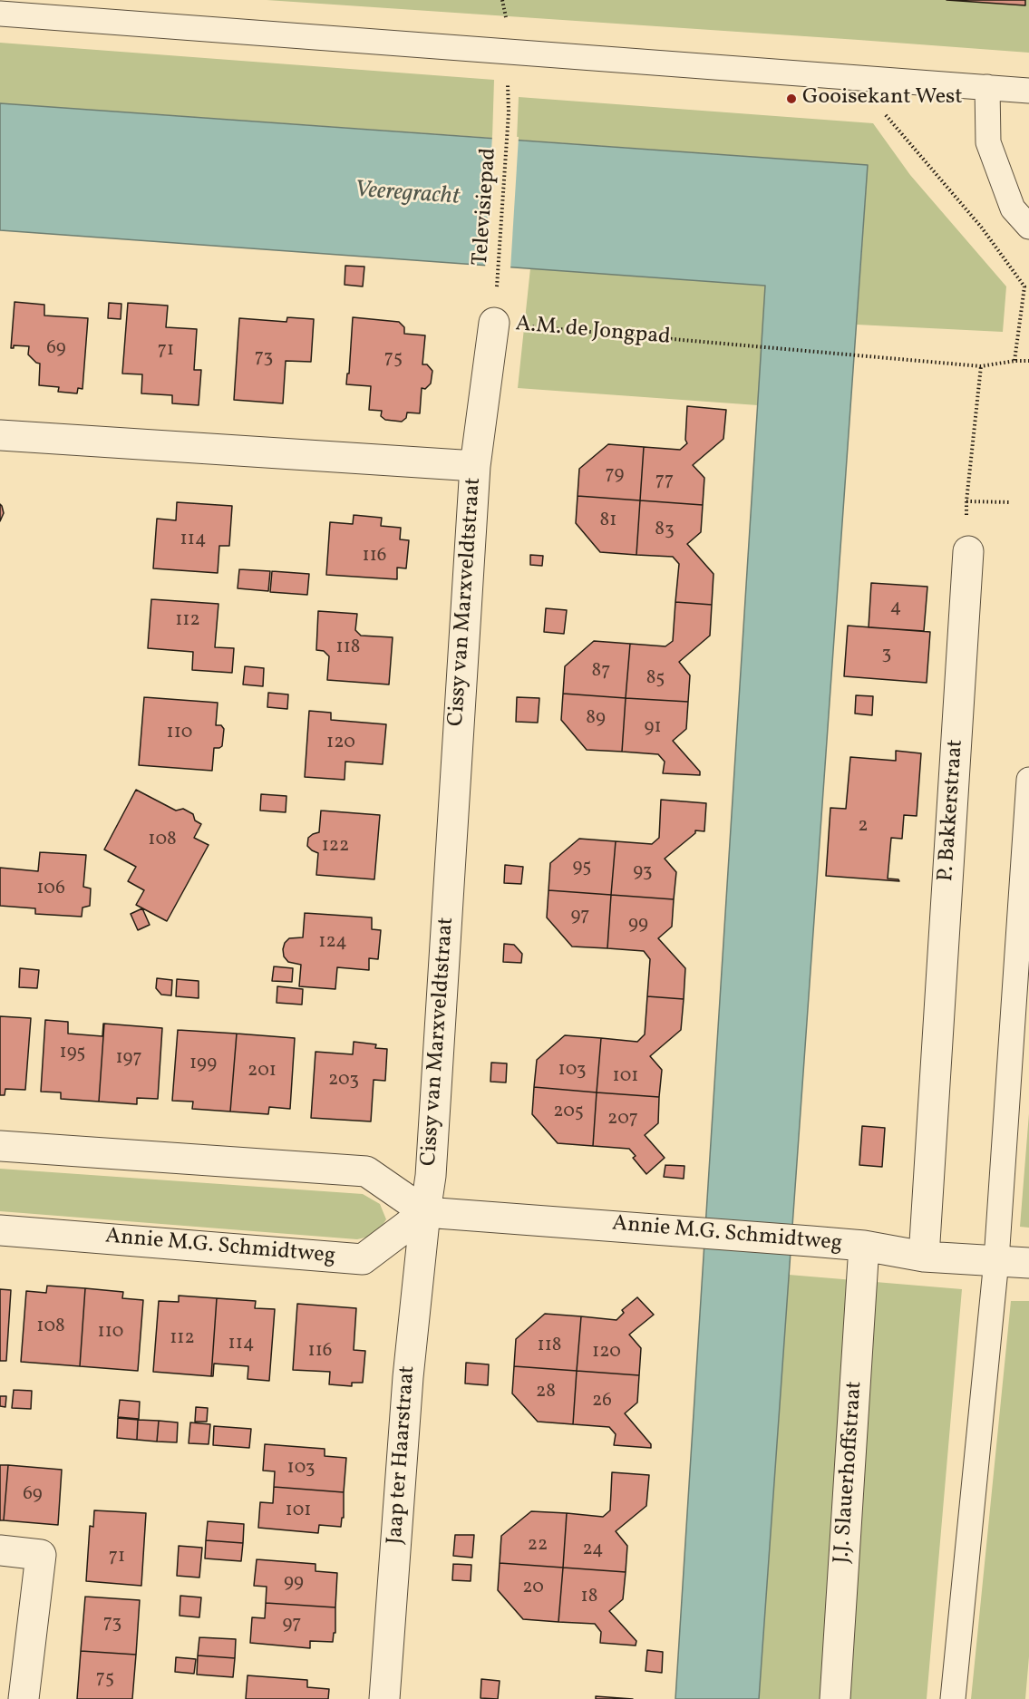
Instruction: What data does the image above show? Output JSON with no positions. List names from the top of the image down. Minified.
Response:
{"streets":{"street":["A.M. de Jongpad","Cissy van Marxveldtstraat","P. Bakkerstraat","Annie M.G. Schmidtweg","Jaap ter Haarstraat","J.J. Slauerhoffstraat"],"path":["Televisiepad"]},"crossings":[["A.M. de Jongpad","Cissy van Marxveldtstraat"],["Cissy van Marxveldtstraat","Annie M.G. Schmidtweg"],["Cissy van Marxveldtstraat","Jaap ter Haarstraat"],["P. Bakkerstraat","Annie M.G. Schmidtweg"],["Annie M.G. Schmidtweg","Jaap ter Haarstraat"],["Annie M.G. Schmidtweg","J.J. Slauerhoffstraat"]],"water":["Veeregracht"],"places":["Gooisekant West"],"house_numbers":["69","71","73","75","79","77","81","83","114","116","4","112","118","3","87","85","89","91","110","120","2","108","122","95","93","106","97","99","124","195","197","199","103","201","101","203","205","207","108","110","112","114","118","116","120","28","26","103","69","101","22","24","71","99","20","18","73","97","75"]}
